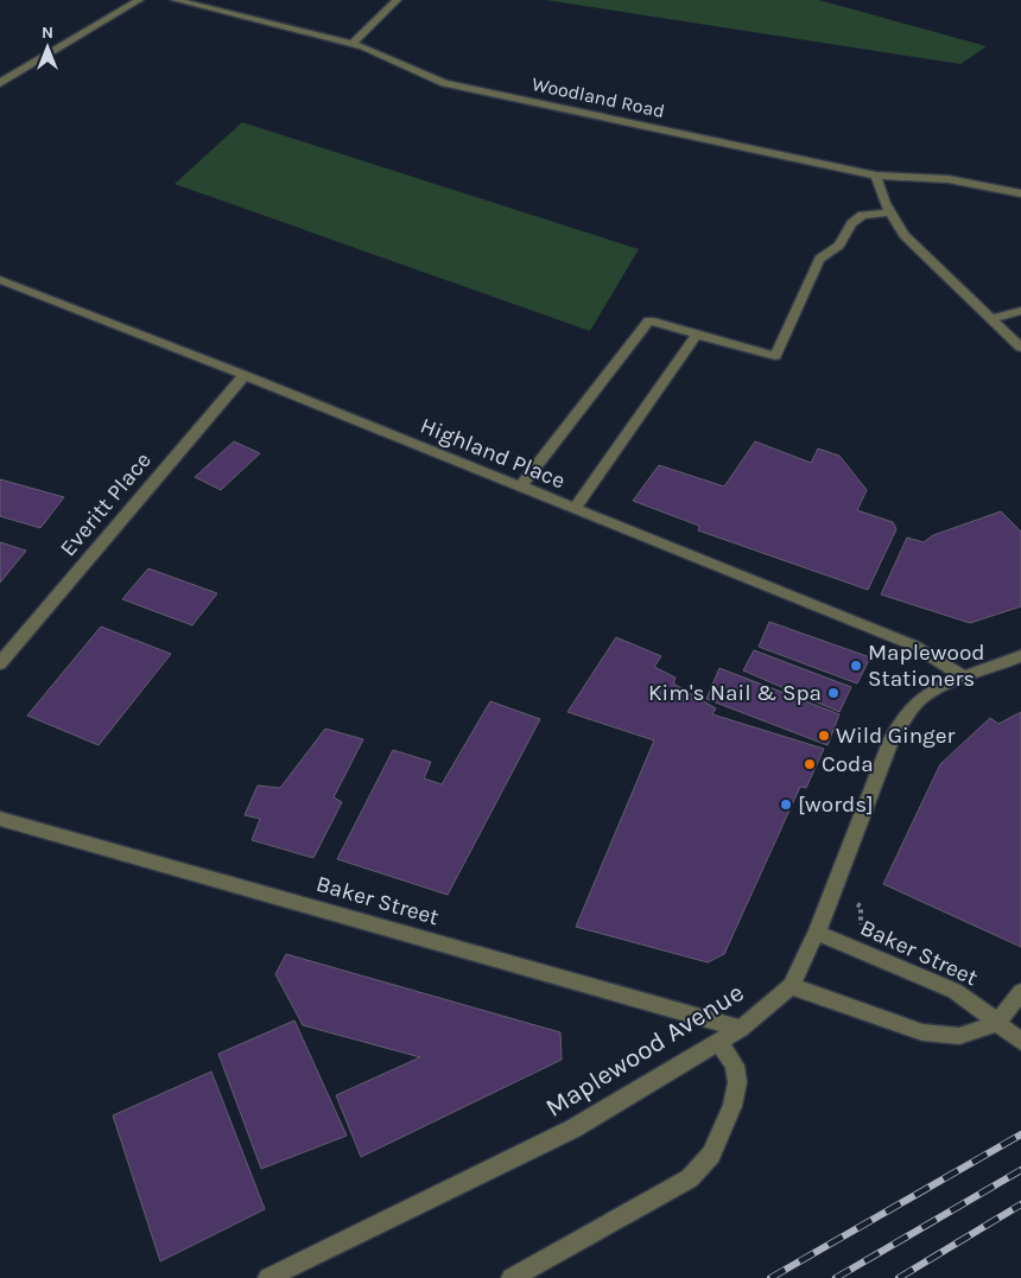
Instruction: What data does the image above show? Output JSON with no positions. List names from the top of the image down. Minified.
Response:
{"streets":{"street":["Woodland Road","Highland Place","Everitt Place","Baker Street","Maplewood Avenue"]},"crossings":[["Highland Place","Everitt Place"],["Highland Place","Maplewood Avenue"],["Baker Street","Maplewood Avenue"]],"places":["Maplewood Stationers","Kim's Nail & Spa","Wild Ginger","Coda","[words]"],"north":"top"}
